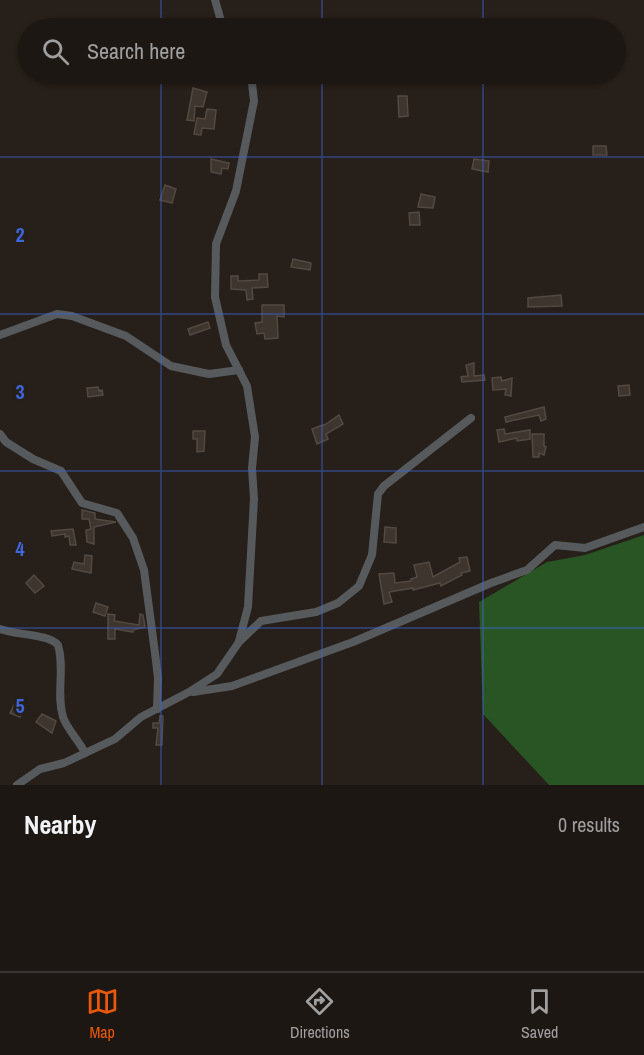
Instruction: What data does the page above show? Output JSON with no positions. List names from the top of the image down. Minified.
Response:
{"page":{"search":"Search here","heading":["Nearby","0 results"],"nav":["Map","Directions","Saved"]},"grid":{"rows":["2","3","4","5"]}}
